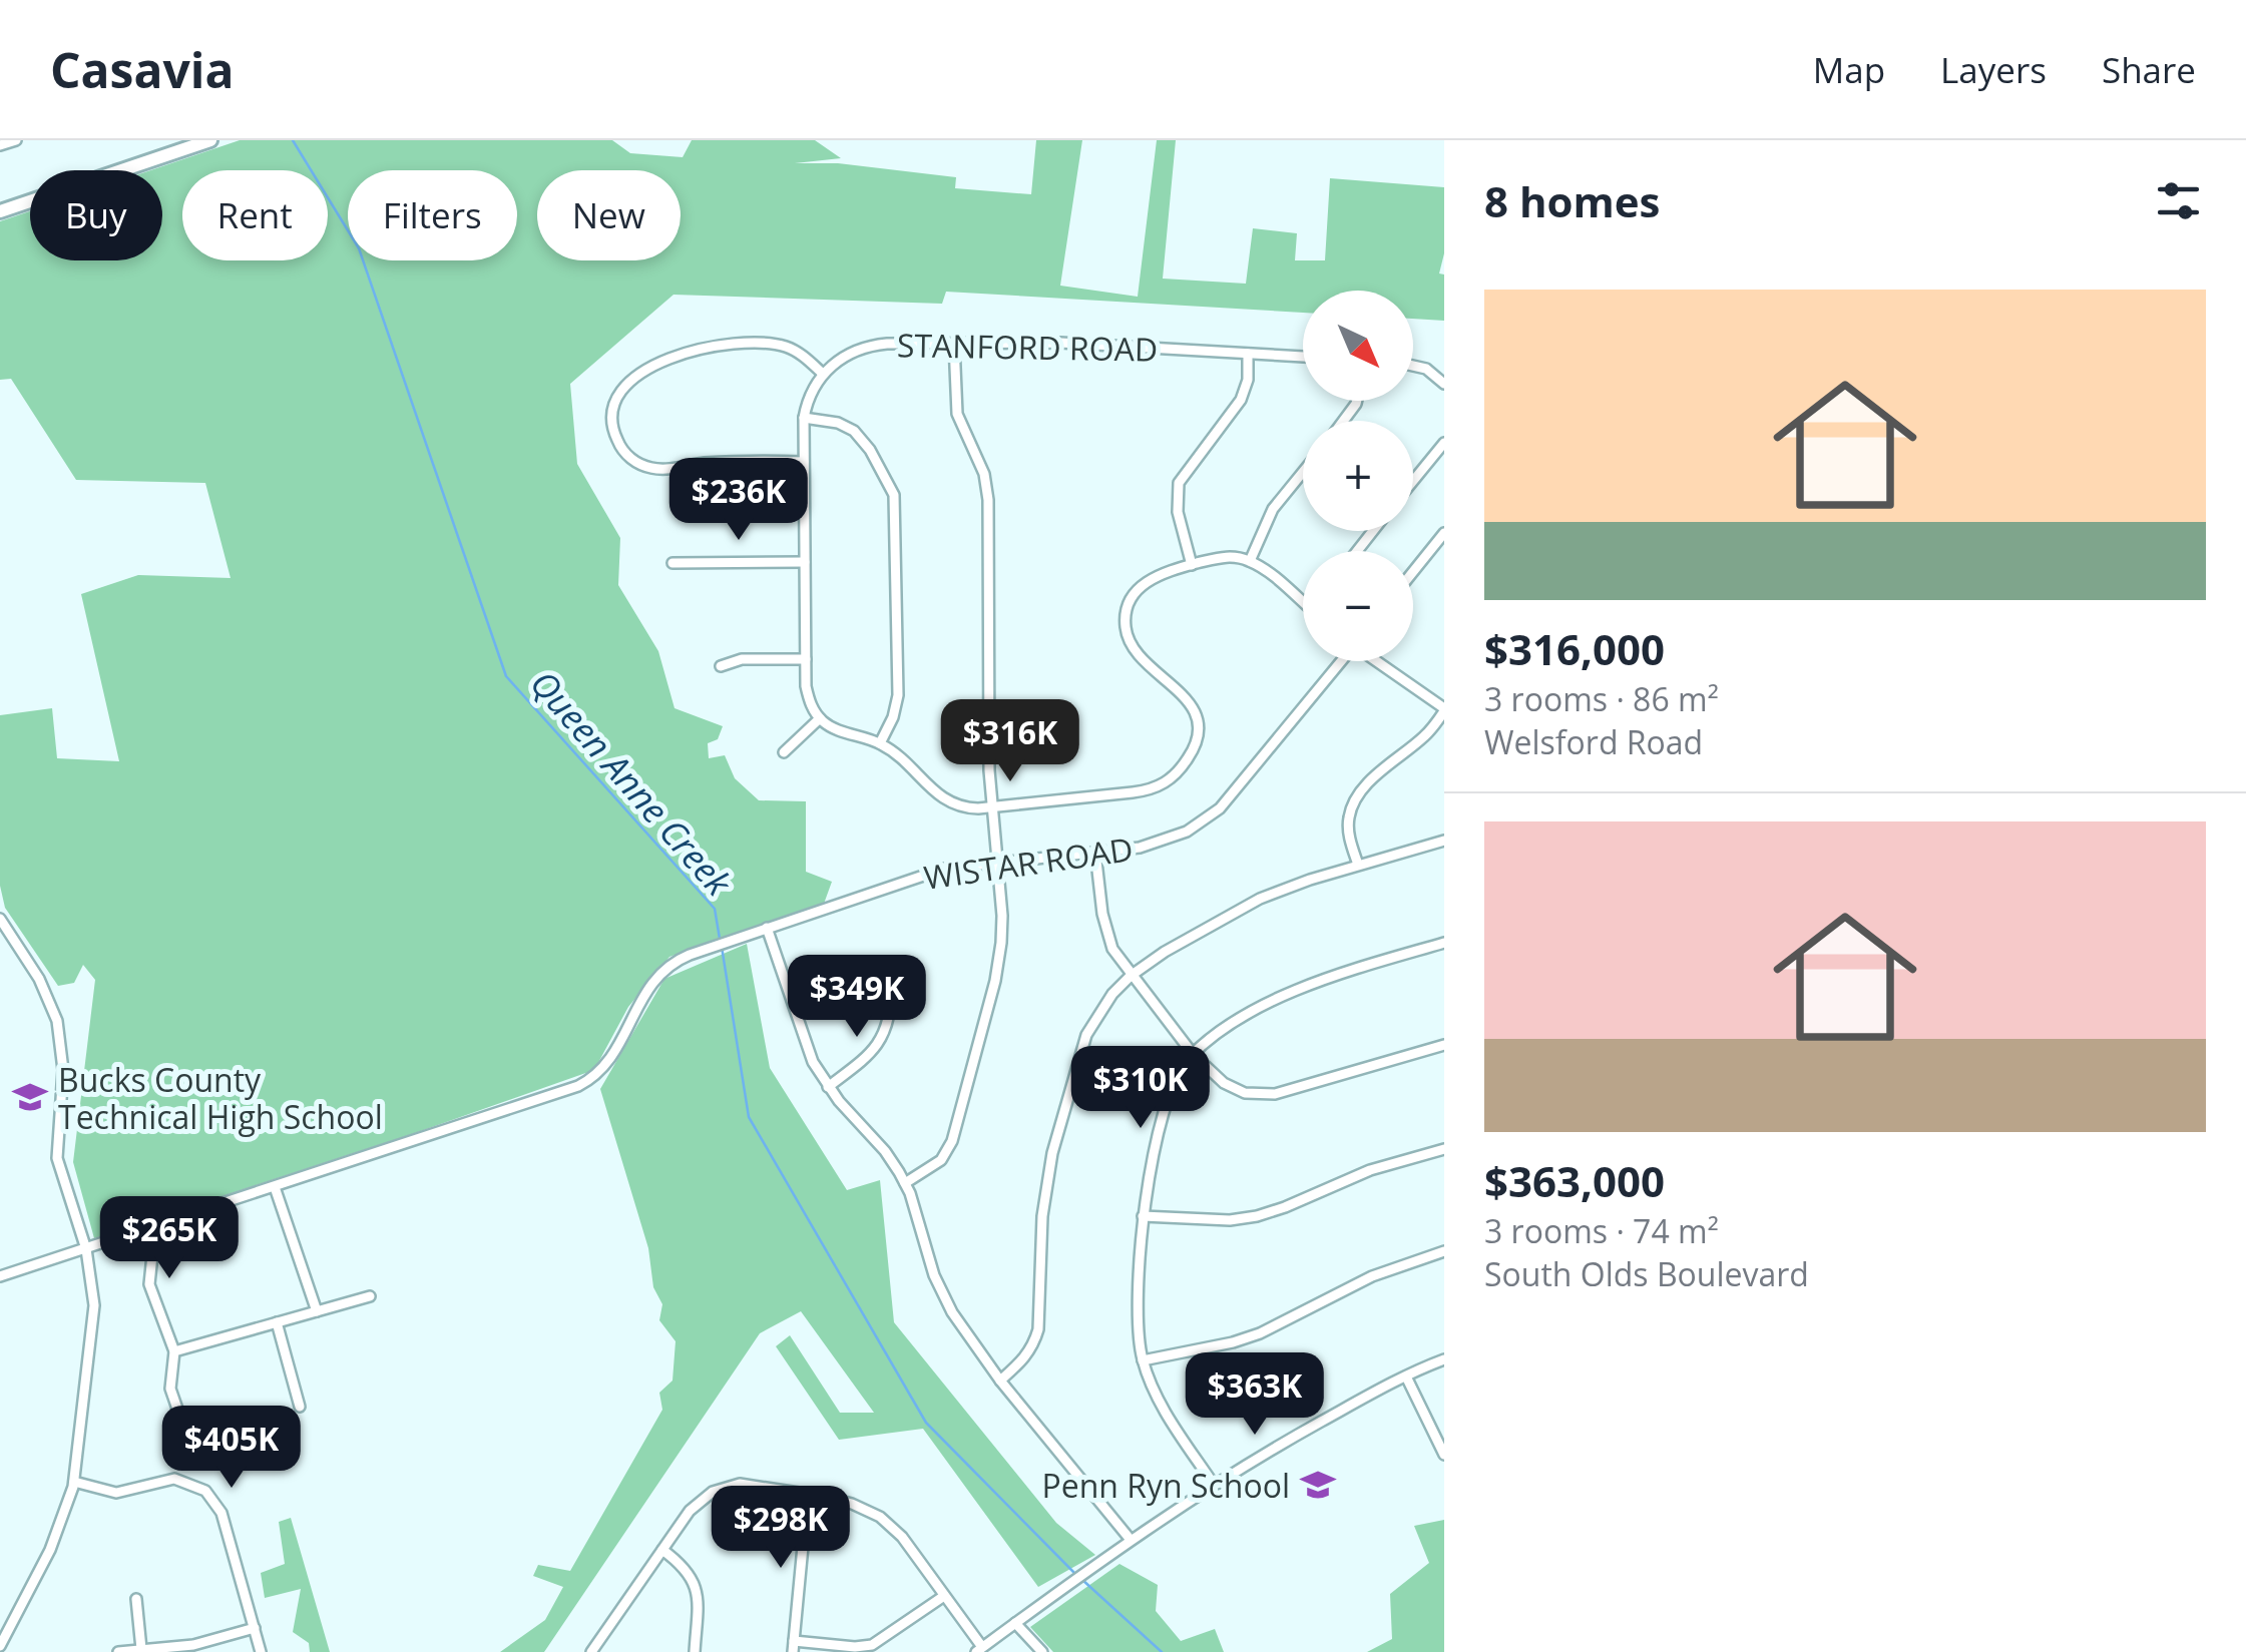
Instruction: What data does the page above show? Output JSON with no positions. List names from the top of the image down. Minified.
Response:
{"streets":{"street":["STANFORD ROAD","WISTAR ROAD"]},"water":["Queen Anne Creek"],"places":{"school or university":["Bucks County Technical High School","Penn Ryn School"]},"north":"bottom right","page":{"header":"Casavia","nav":["Map","Layers","Share"],"heading":"8 homes","chip":["Buy","Rent","Filters","New"],"list":[{"name":"$316,000","note":"3 rooms · 86 m² · Welsford Road"},{"name":"$363,000","note":"3 rooms · 74 m² · South Olds Boulevard"}],"map_buttons":["+","−"],"price":["$236K","$316K","$349K","$310K","$265K","$363K","$405K","$298K"]}}
